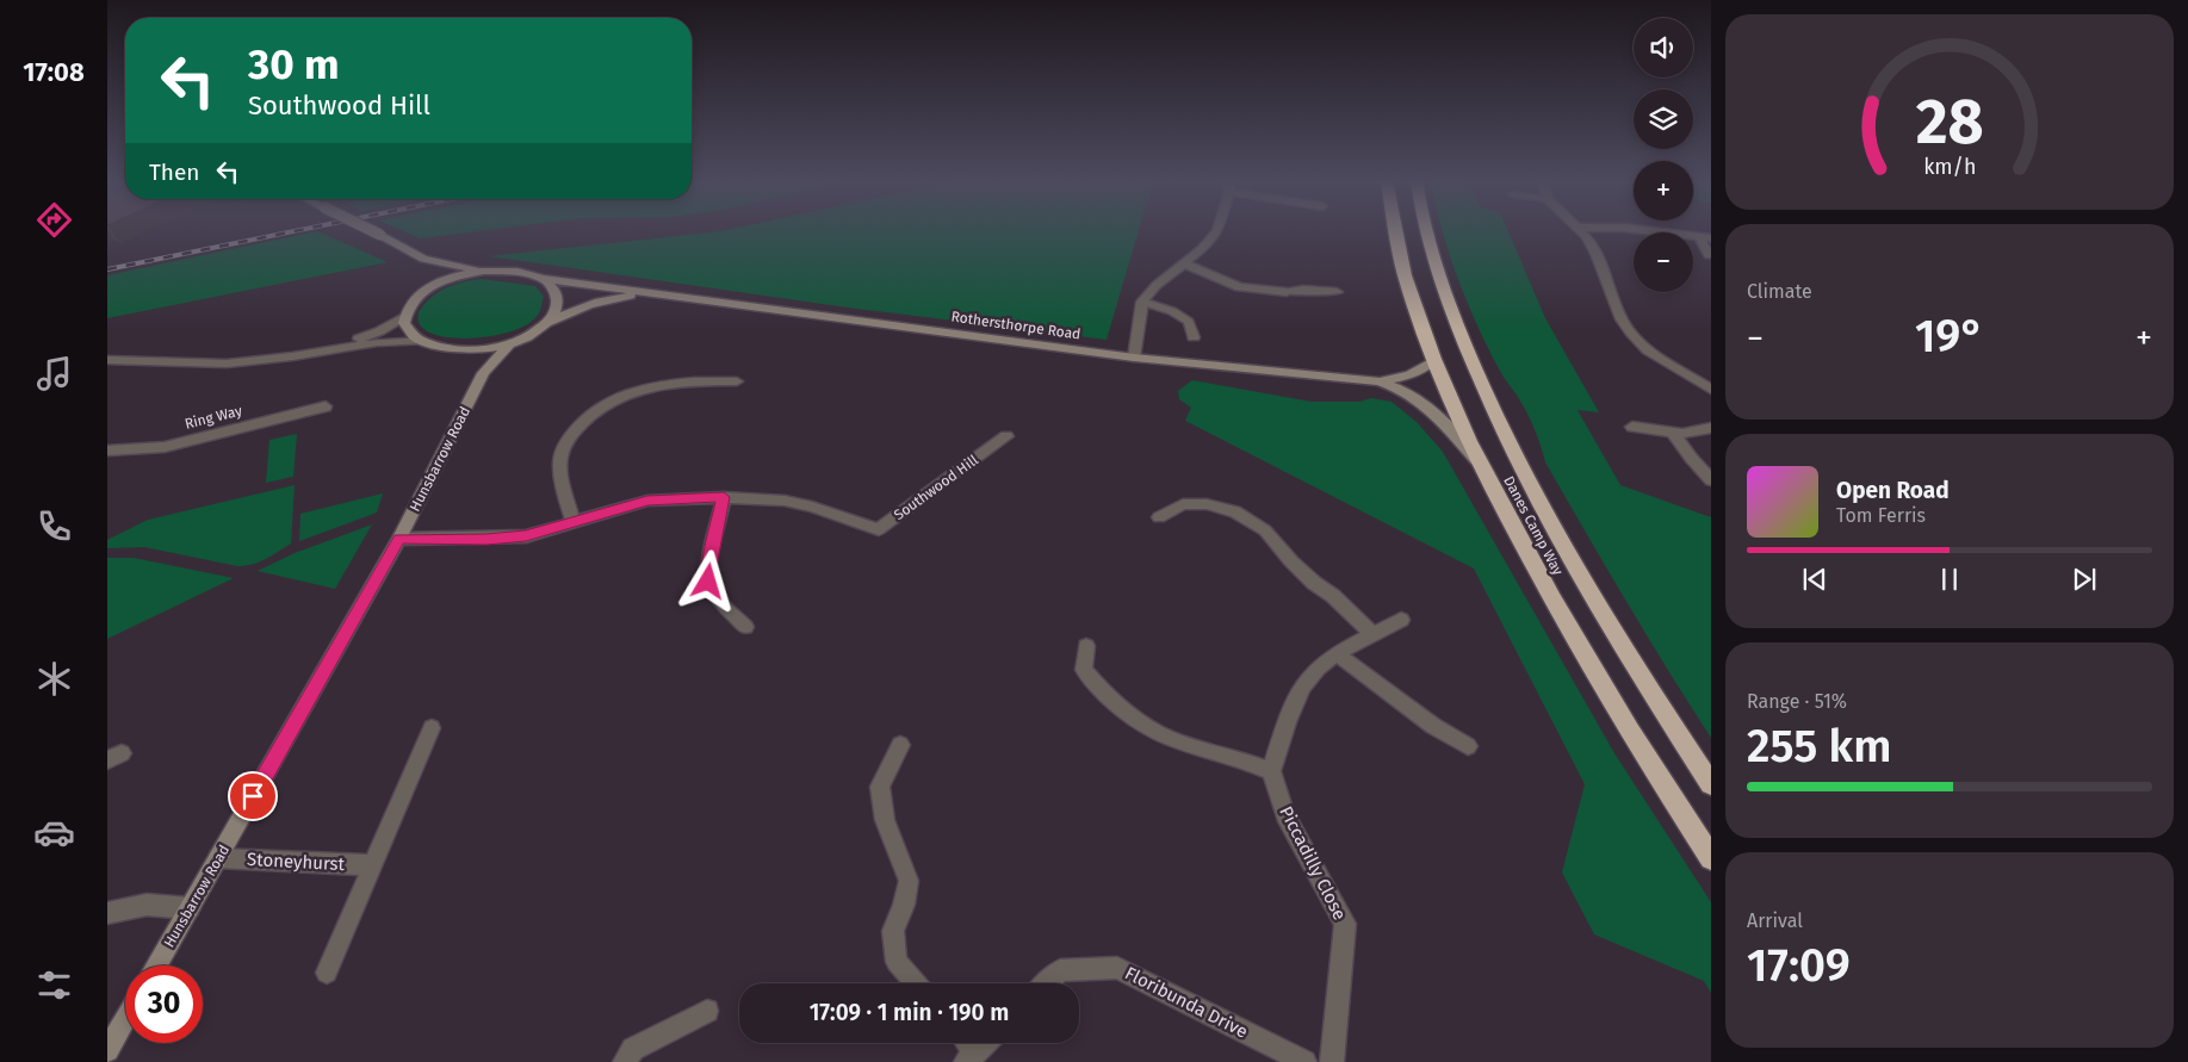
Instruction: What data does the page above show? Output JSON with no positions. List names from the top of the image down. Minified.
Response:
{"streets":{"highway":["Danes Camp Way"],"street":["Rothersthorpe Road","Ring Way","Hunsbarrow Road","Southwood Hill","Stoneyhurst","Piccadilly Close","Floribunda Drive"]},"crossings":[["Rothersthorpe Road","Hunsbarrow Road"],["Rothersthorpe Road","Danes Camp Way"],["Hunsbarrow Road","Southwood Hill"],["Hunsbarrow Road","Stoneyhurst"]],"page":{"tabs":"17:08","map_buttons":["+","−"],"turn":["30 m","Southwood Hill"],"then":"Then","tile":["Climate",["Range · 51%","255 km"],["Arrival","17:09"]],"heat":["−","19°","+"],"song":["Open Road","Tom Ferris"],"limit":"30","trip":"17:09 · 1 min · 190 m","gauge":["28","km/h"]}}
